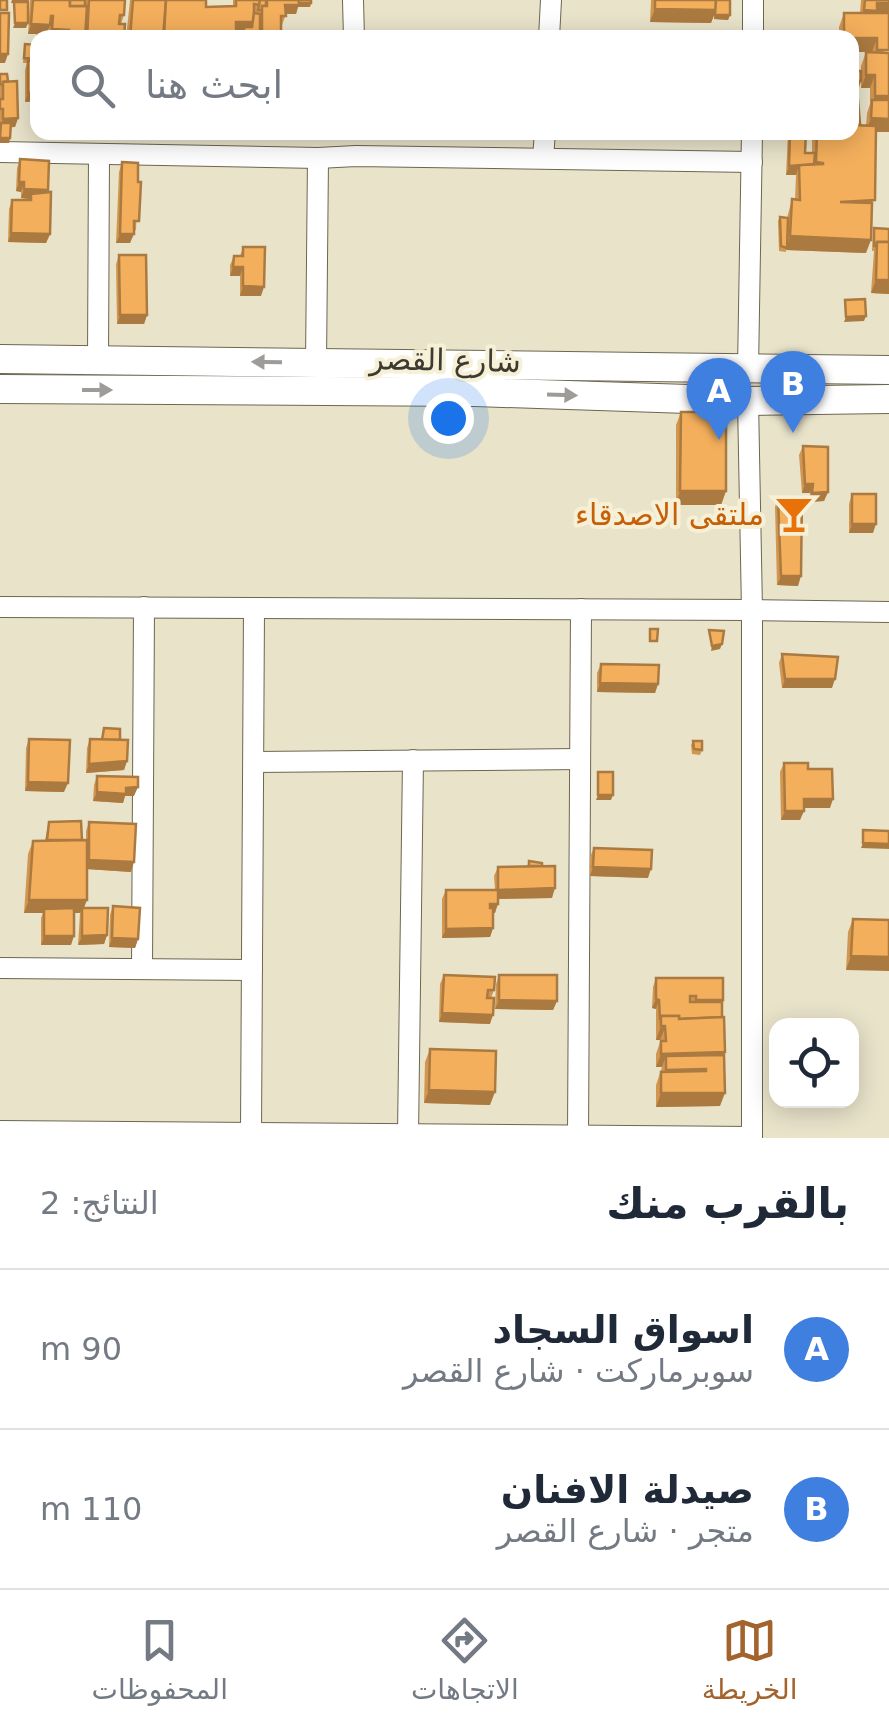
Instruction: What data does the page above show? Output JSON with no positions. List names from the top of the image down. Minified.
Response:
{"streets":{"street":["شارع القصر"]},"places":{"bar":["ملتقى الاصدقاء"]},"page":{"search":"ابحث هنا","pins":["B","A"],"heading":["بالقرب منك","النتائج: 2"],"list":[{"mark":"A","name":"اسواق السجاد","note":"سوبرماركت · شارع القصر","value":"90 m"},{"mark":"B","name":"صيدلة الافنان","note":"متجر · شارع القصر","value":"110 m"}],"nav":["الخريطة","الاتجاهات","المحفوظات"]}}
